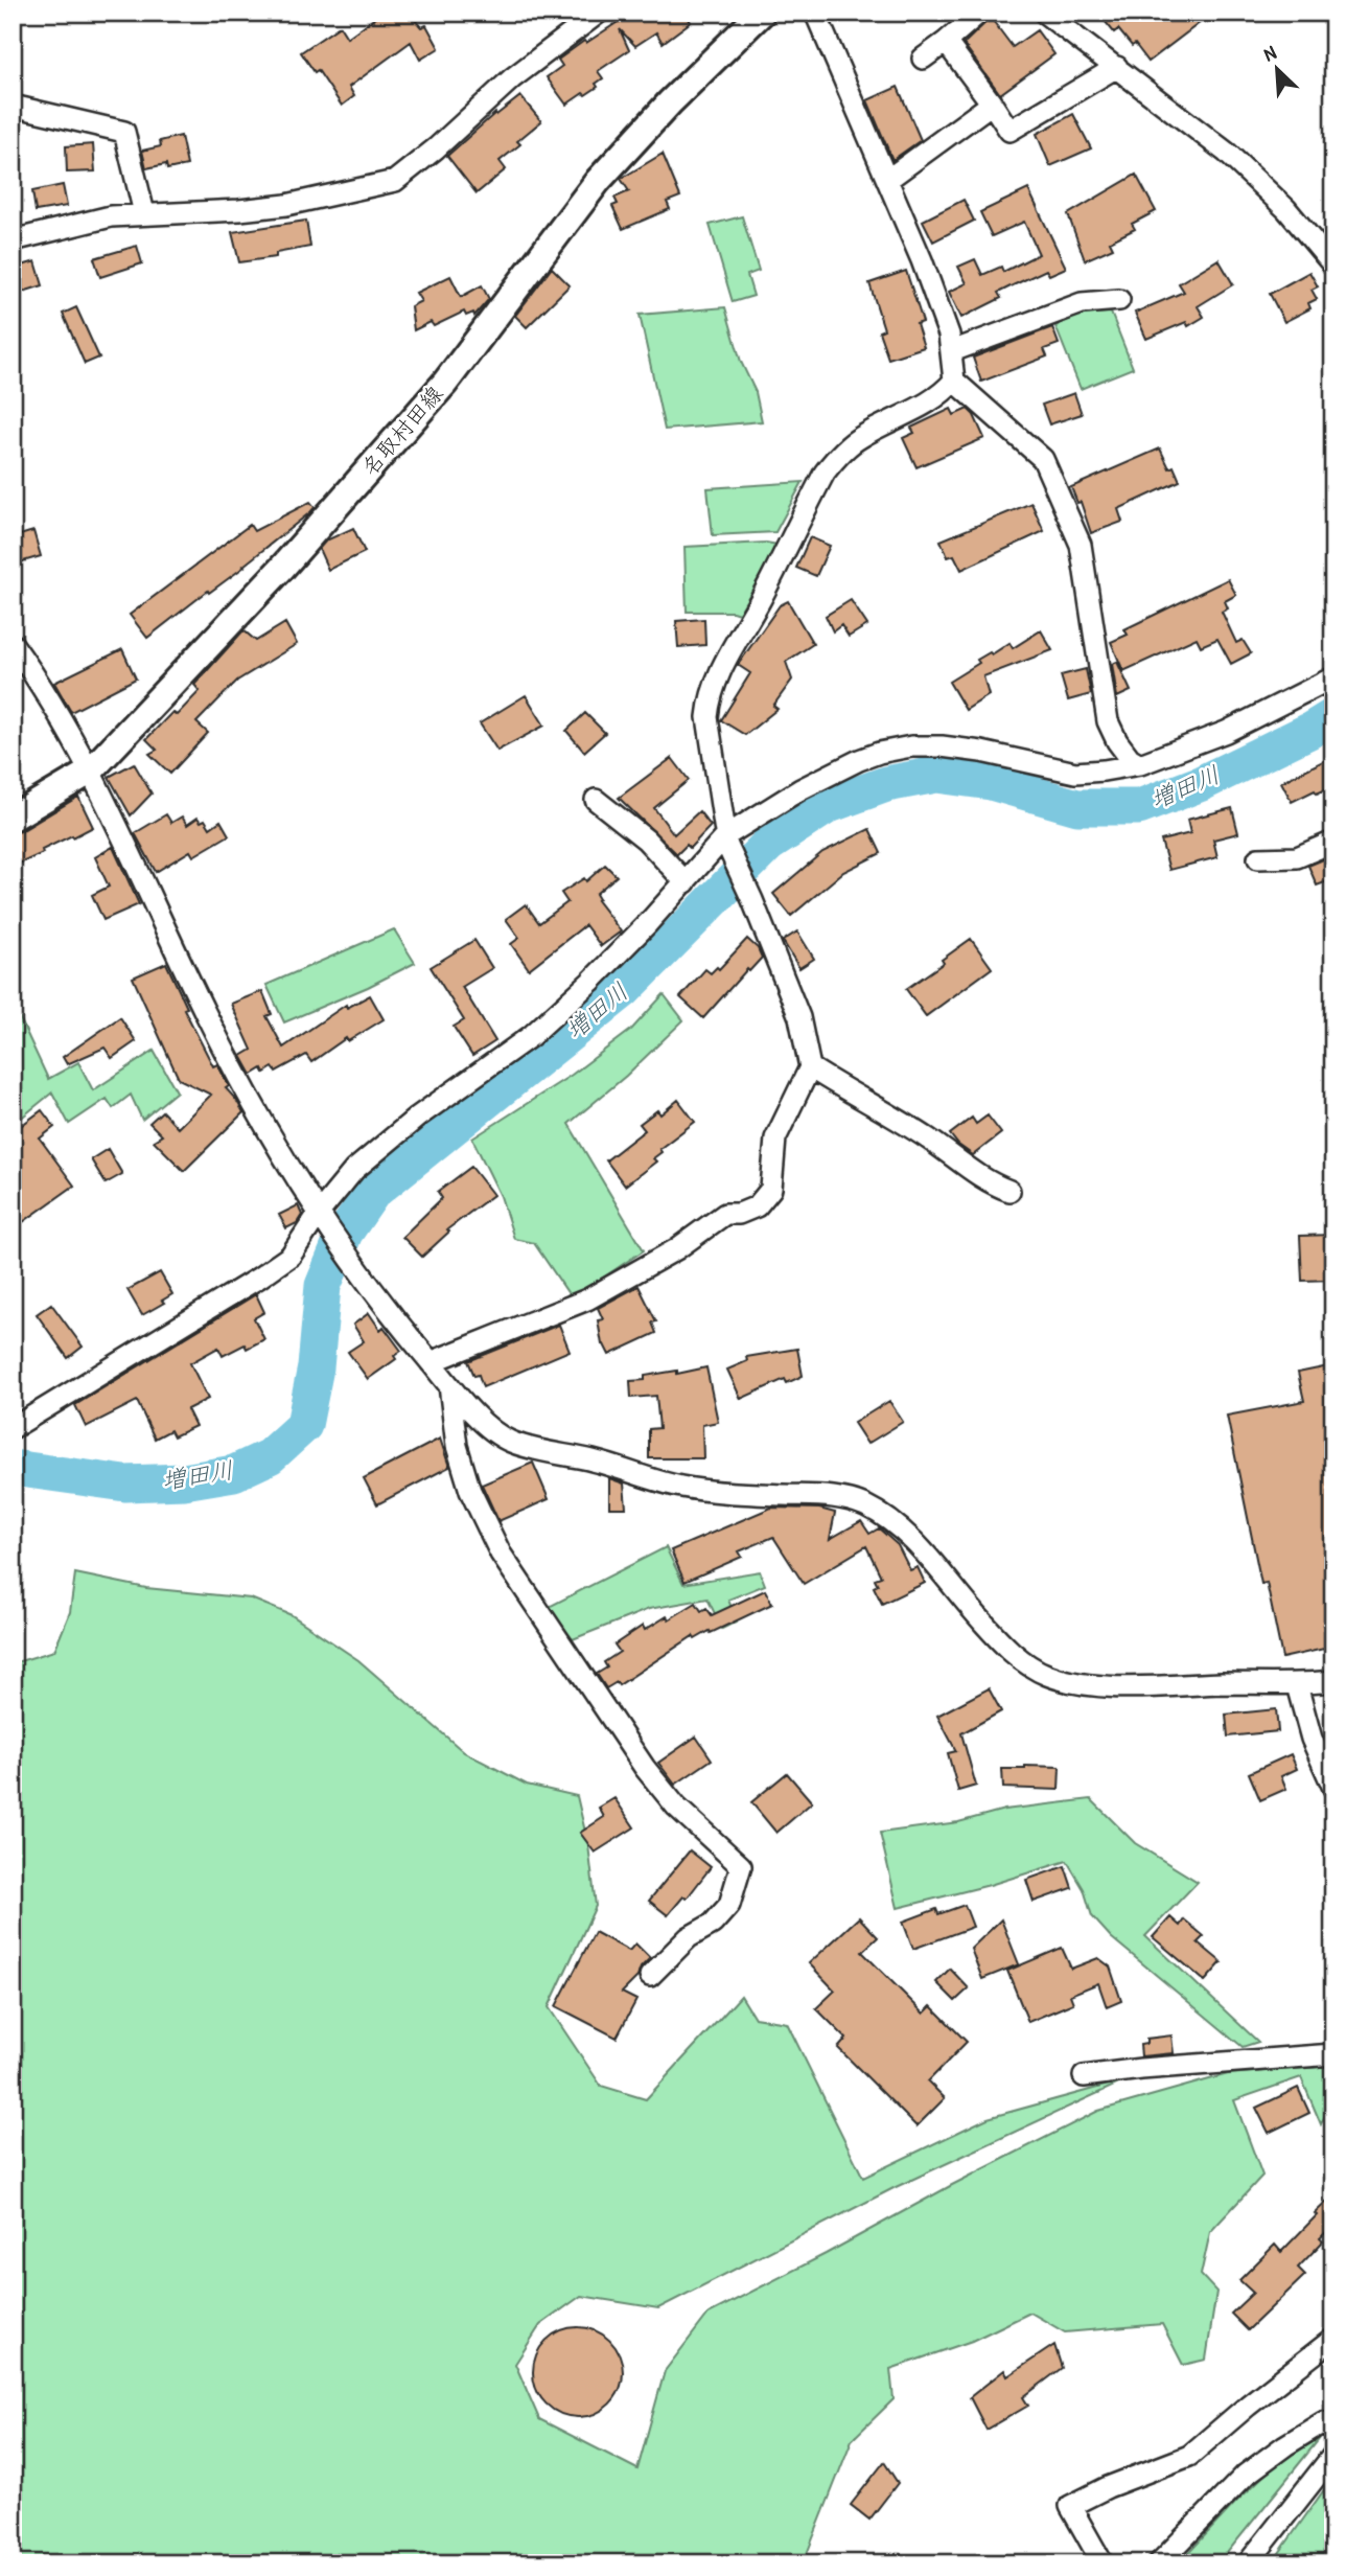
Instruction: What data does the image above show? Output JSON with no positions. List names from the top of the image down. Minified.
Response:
{"streets":{"main road":["名取村田線"]},"water":["増田川"],"north":"top left"}
